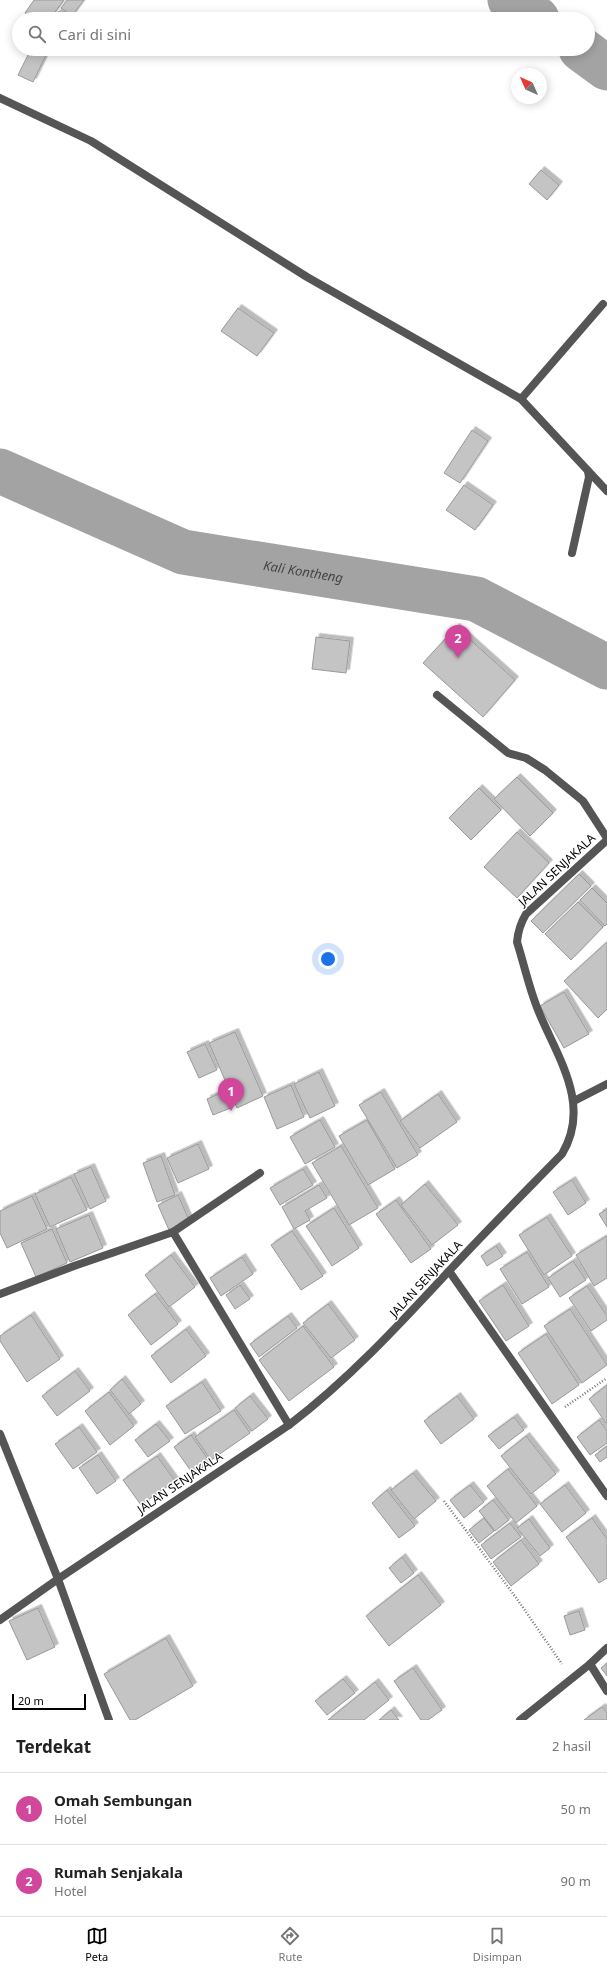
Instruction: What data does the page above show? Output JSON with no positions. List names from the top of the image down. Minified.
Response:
{"streets":{"street":["JALAN SENJAKALA"]},"water":["Kali Kontheng"],"scale_bar":"20 m","north":"top left","page":{"search":"Cari di sini","pins":["2","1"],"scale":"20 m","heading":["Terdekat","2 hasil"],"list":[{"mark":"1","name":"Omah Sembungan","note":"Hotel","value":"50 m"},{"mark":"2","name":"Rumah Senjakala","note":"Hotel","value":"90 m"}],"nav":["Peta","Rute","Disimpan"]}}
